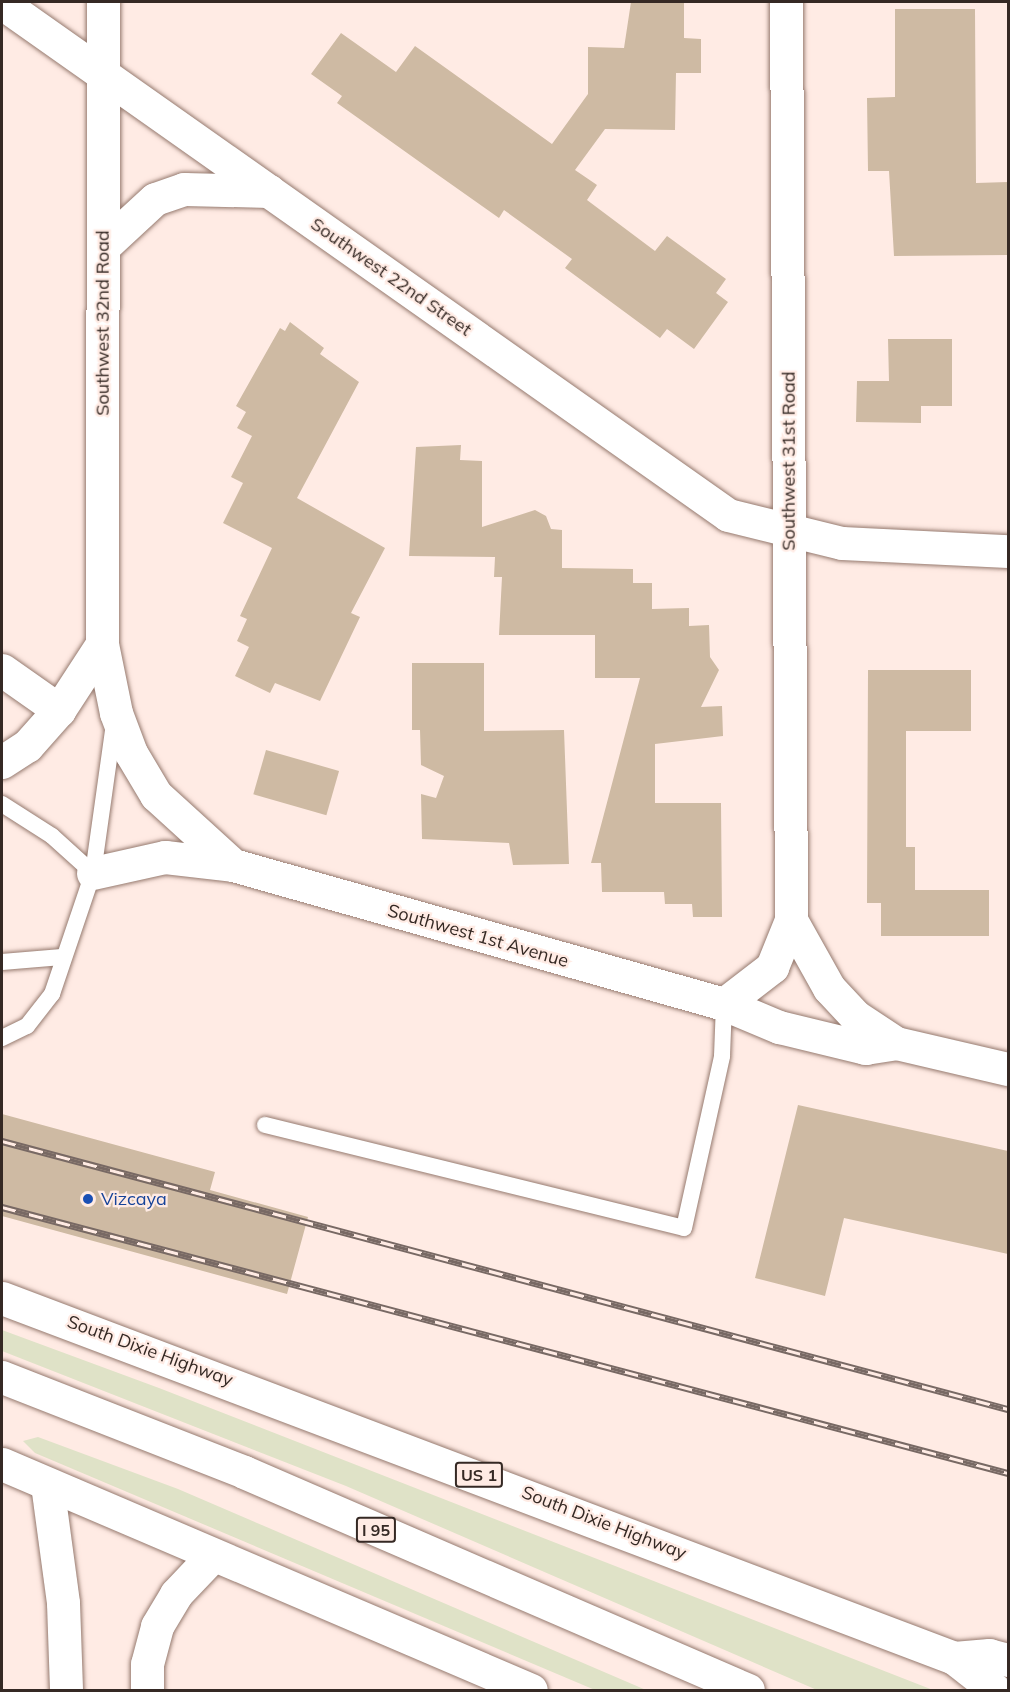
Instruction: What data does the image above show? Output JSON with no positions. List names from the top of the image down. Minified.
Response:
{"streets":{"main road":["Southwest 22nd Street","Southwest 32nd Road","Southwest 31st Road","Southwest 1st Avenue","South Dixie Highway","US 1","I 95"]},"crossings":[["Southwest 22nd Street","Southwest 32nd Road"],["Southwest 22nd Street","Southwest 31st Road"],["Southwest 32nd Road","Southwest 1st Avenue"],["Southwest 31st Road","Southwest 1st Avenue"]],"places":["Vizcaya"]}
